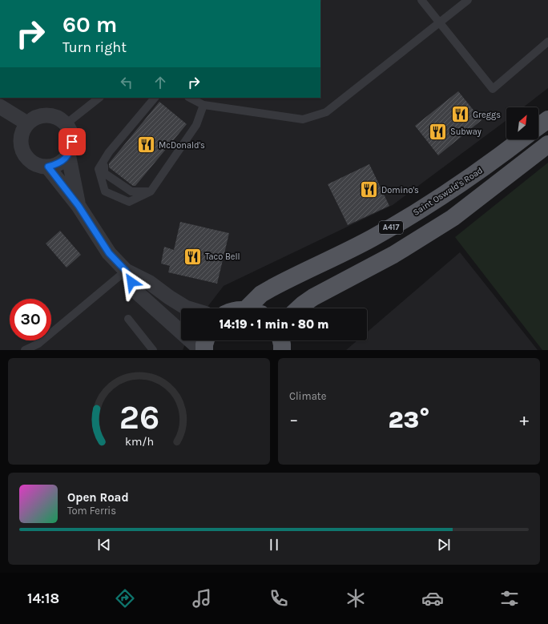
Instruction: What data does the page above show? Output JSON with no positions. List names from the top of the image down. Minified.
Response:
{"streets":{"main road":["Saint Oswald's Road","A417"]},"places":{"restaurant":["Greggs","Subway","McDonald's","Domino's","Taco Bell"]},"north":"top right","page":{"turn":["60 m","Turn right"],"limit":"30","trip":"14:19 · 1 min · 80 m","tile":"Climate","heat":["−","23°","+"],"song":["Open Road","Tom Ferris"],"tabs":"14:18","gauge":["26","km/h"]}}
